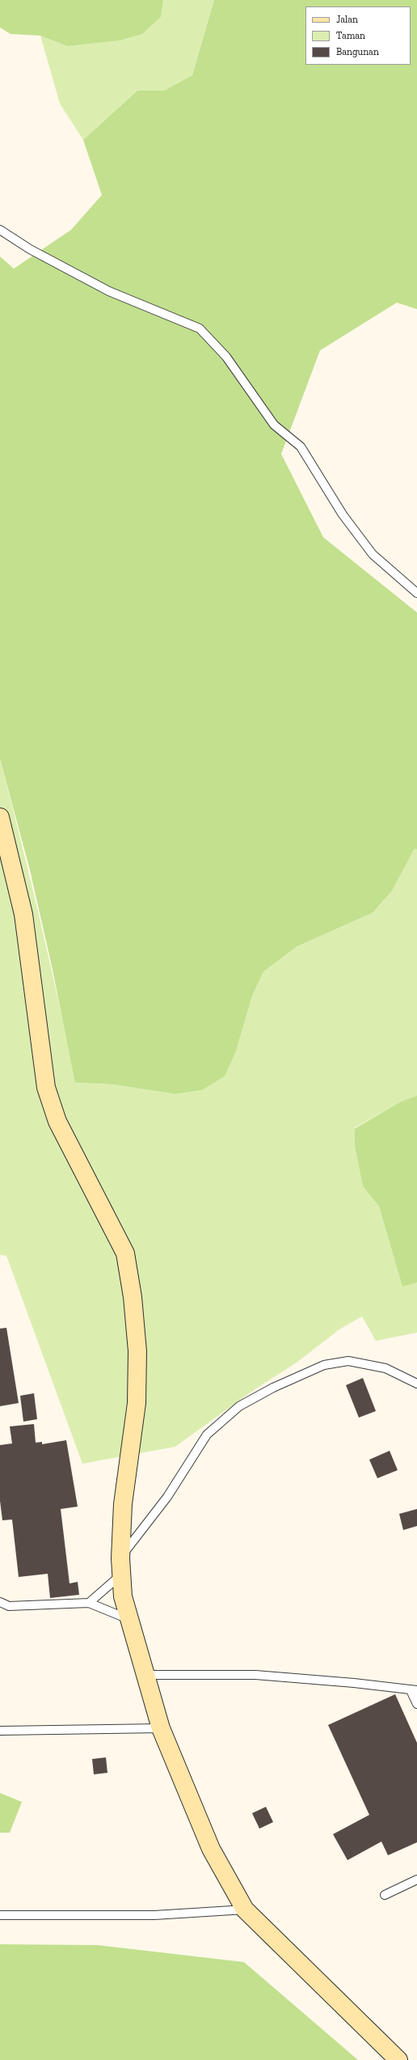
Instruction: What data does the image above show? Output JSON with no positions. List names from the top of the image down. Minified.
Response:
{"legend":["Jalan","Taman","Bangunan"]}
